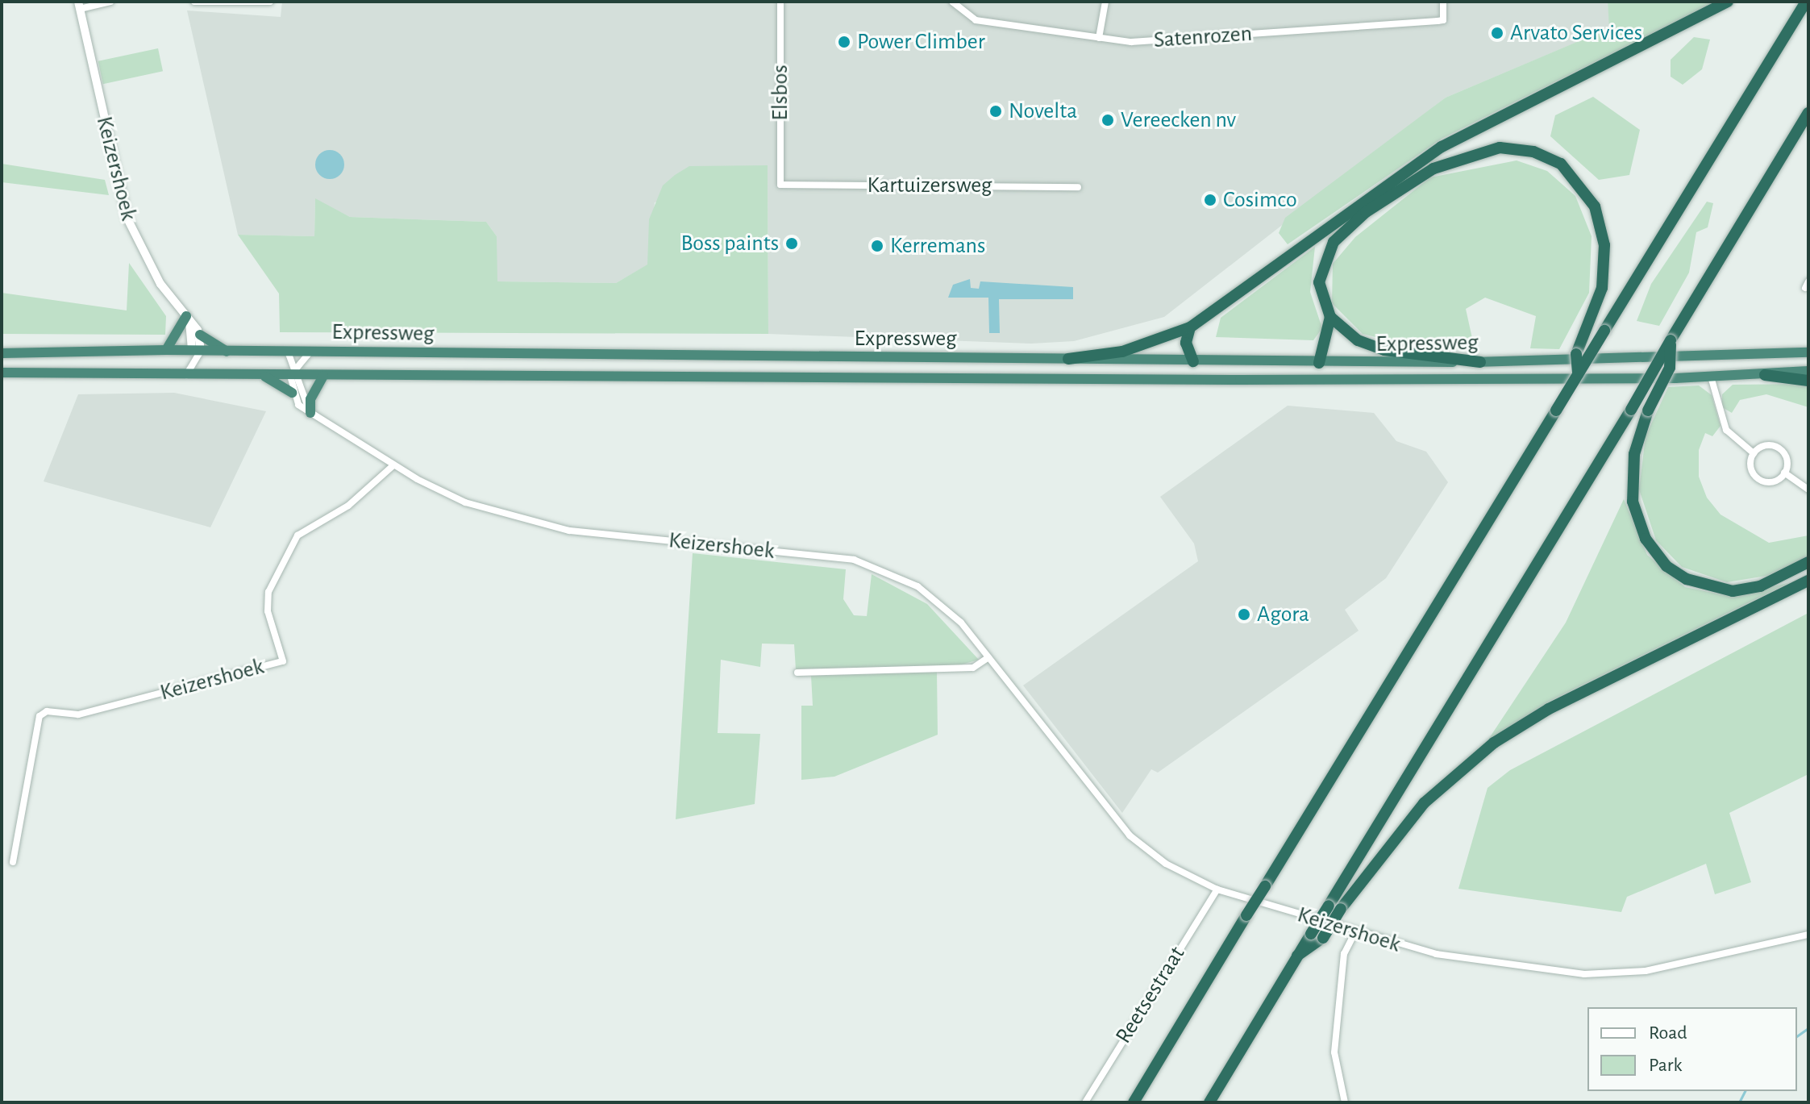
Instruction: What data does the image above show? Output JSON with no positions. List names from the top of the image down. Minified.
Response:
{"streets":{"highway":["Expressweg"],"street":["Satenrozen","Elsbos","Keizershoek","Kartuizersweg","Reetsestraat"]},"crossings":[["Elsbos","Kartuizersweg"],["Keizershoek","Reetsestraat"]],"places":["Arvato Services","Power Climber","Novelta","Vereecken nv","Cosimco","Boss paints","Kerremans","Agora"],"legend":["Road","Park"]}
